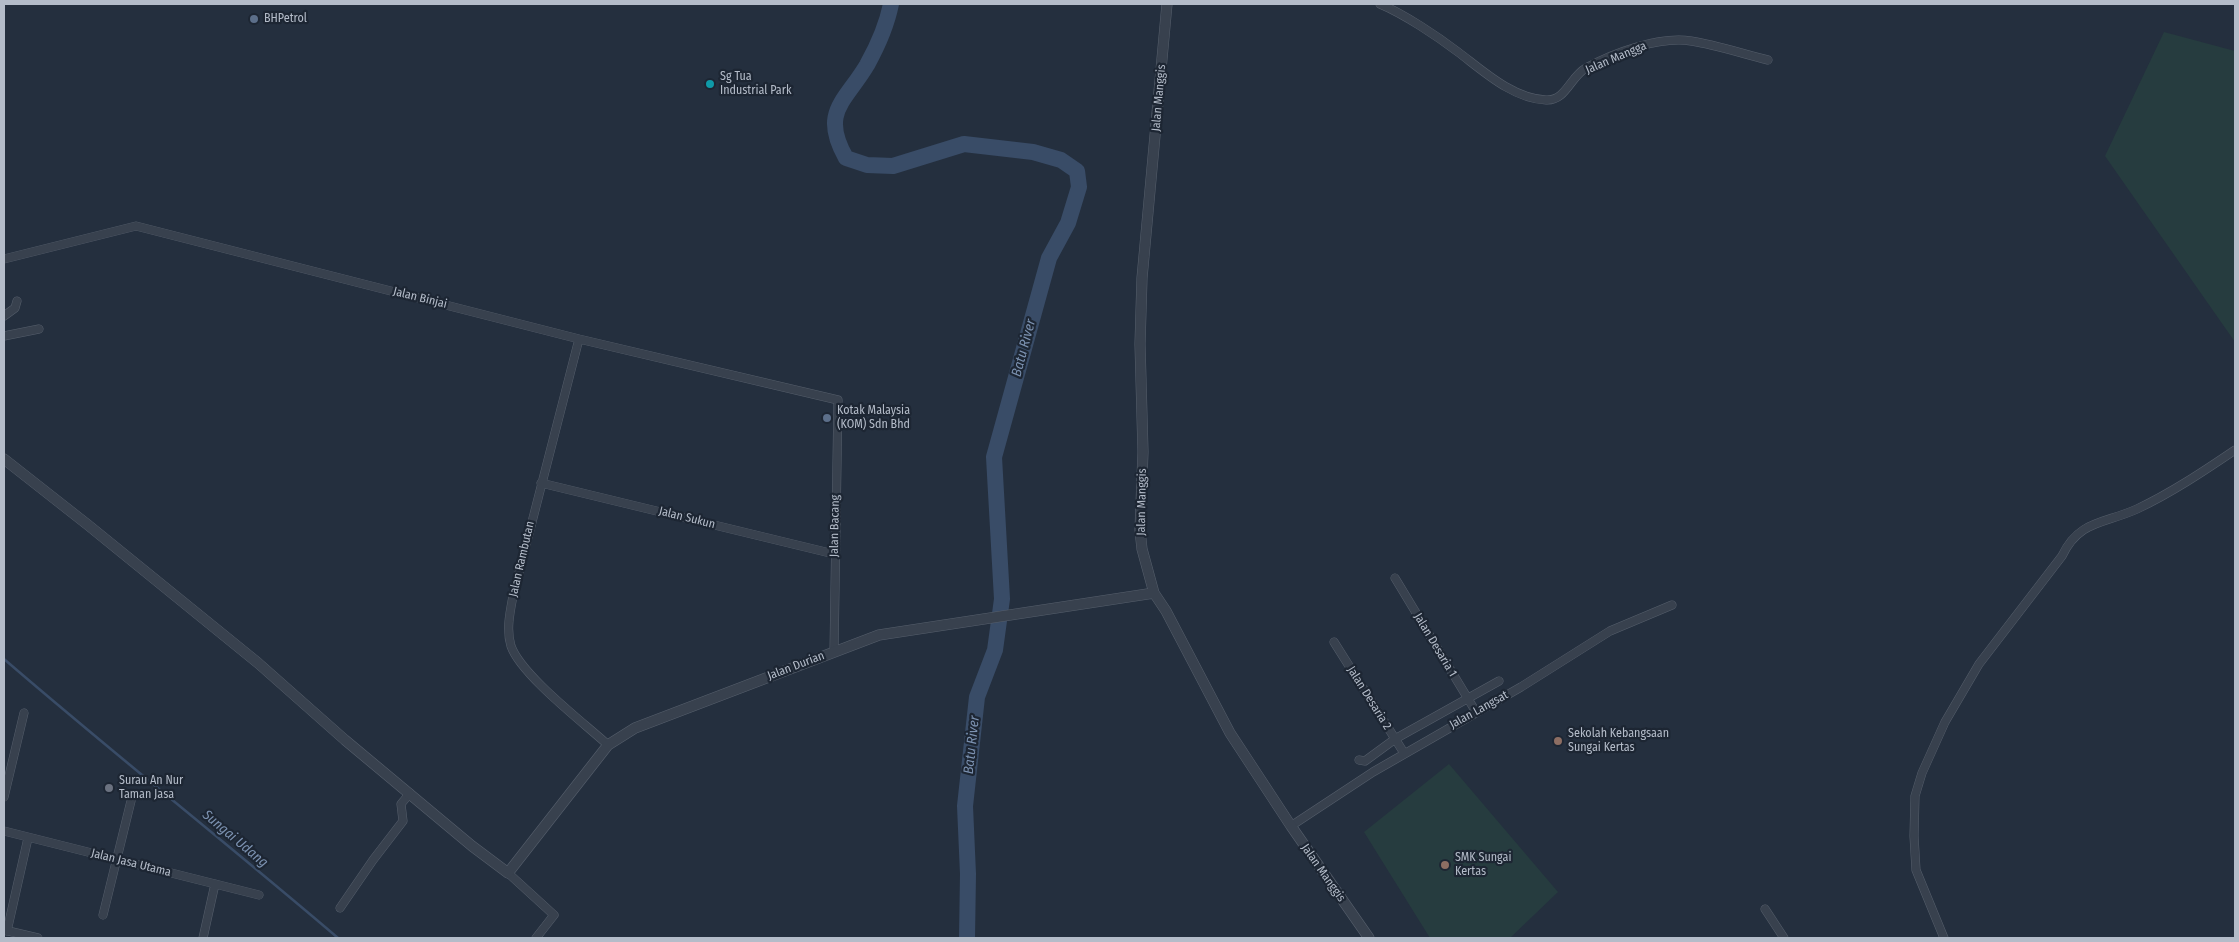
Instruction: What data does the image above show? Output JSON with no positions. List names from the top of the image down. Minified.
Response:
{"streets":{"street":["Jalan Mangga","Jalan Manggis","Jalan Binjai","Jalan Sukun","Jalan Bacang","Jalan Rambutan","Jalan Desaria 1","Jalan Durian","Jalan Desaria 2","Jalan Langsat","Jalan Jasa Utama"]},"crossings":[["Jalan Manggis","Jalan Durian"],["Jalan Manggis","Jalan Langsat"],["Jalan Binjai","Jalan Bacang"],["Jalan Binjai","Jalan Rambutan"],["Jalan Sukun","Jalan Bacang"],["Jalan Sukun","Jalan Rambutan"],["Jalan Bacang","Jalan Durian"],["Jalan Rambutan","Jalan Durian"],["Jalan Desaria 1","Jalan Langsat"],["Jalan Desaria 2","Jalan Langsat"]],"water":["Batu River","Sungai Udang"],"places":["BHPetrol","Sg Tua Industrial Park","Kotak Malaysia (KOM) Sdn Bhd","Sekolah Kebangsaan Sungai Kertas","Surau An Nur Taman Jasa","SMK Sungai Kertas"]}
